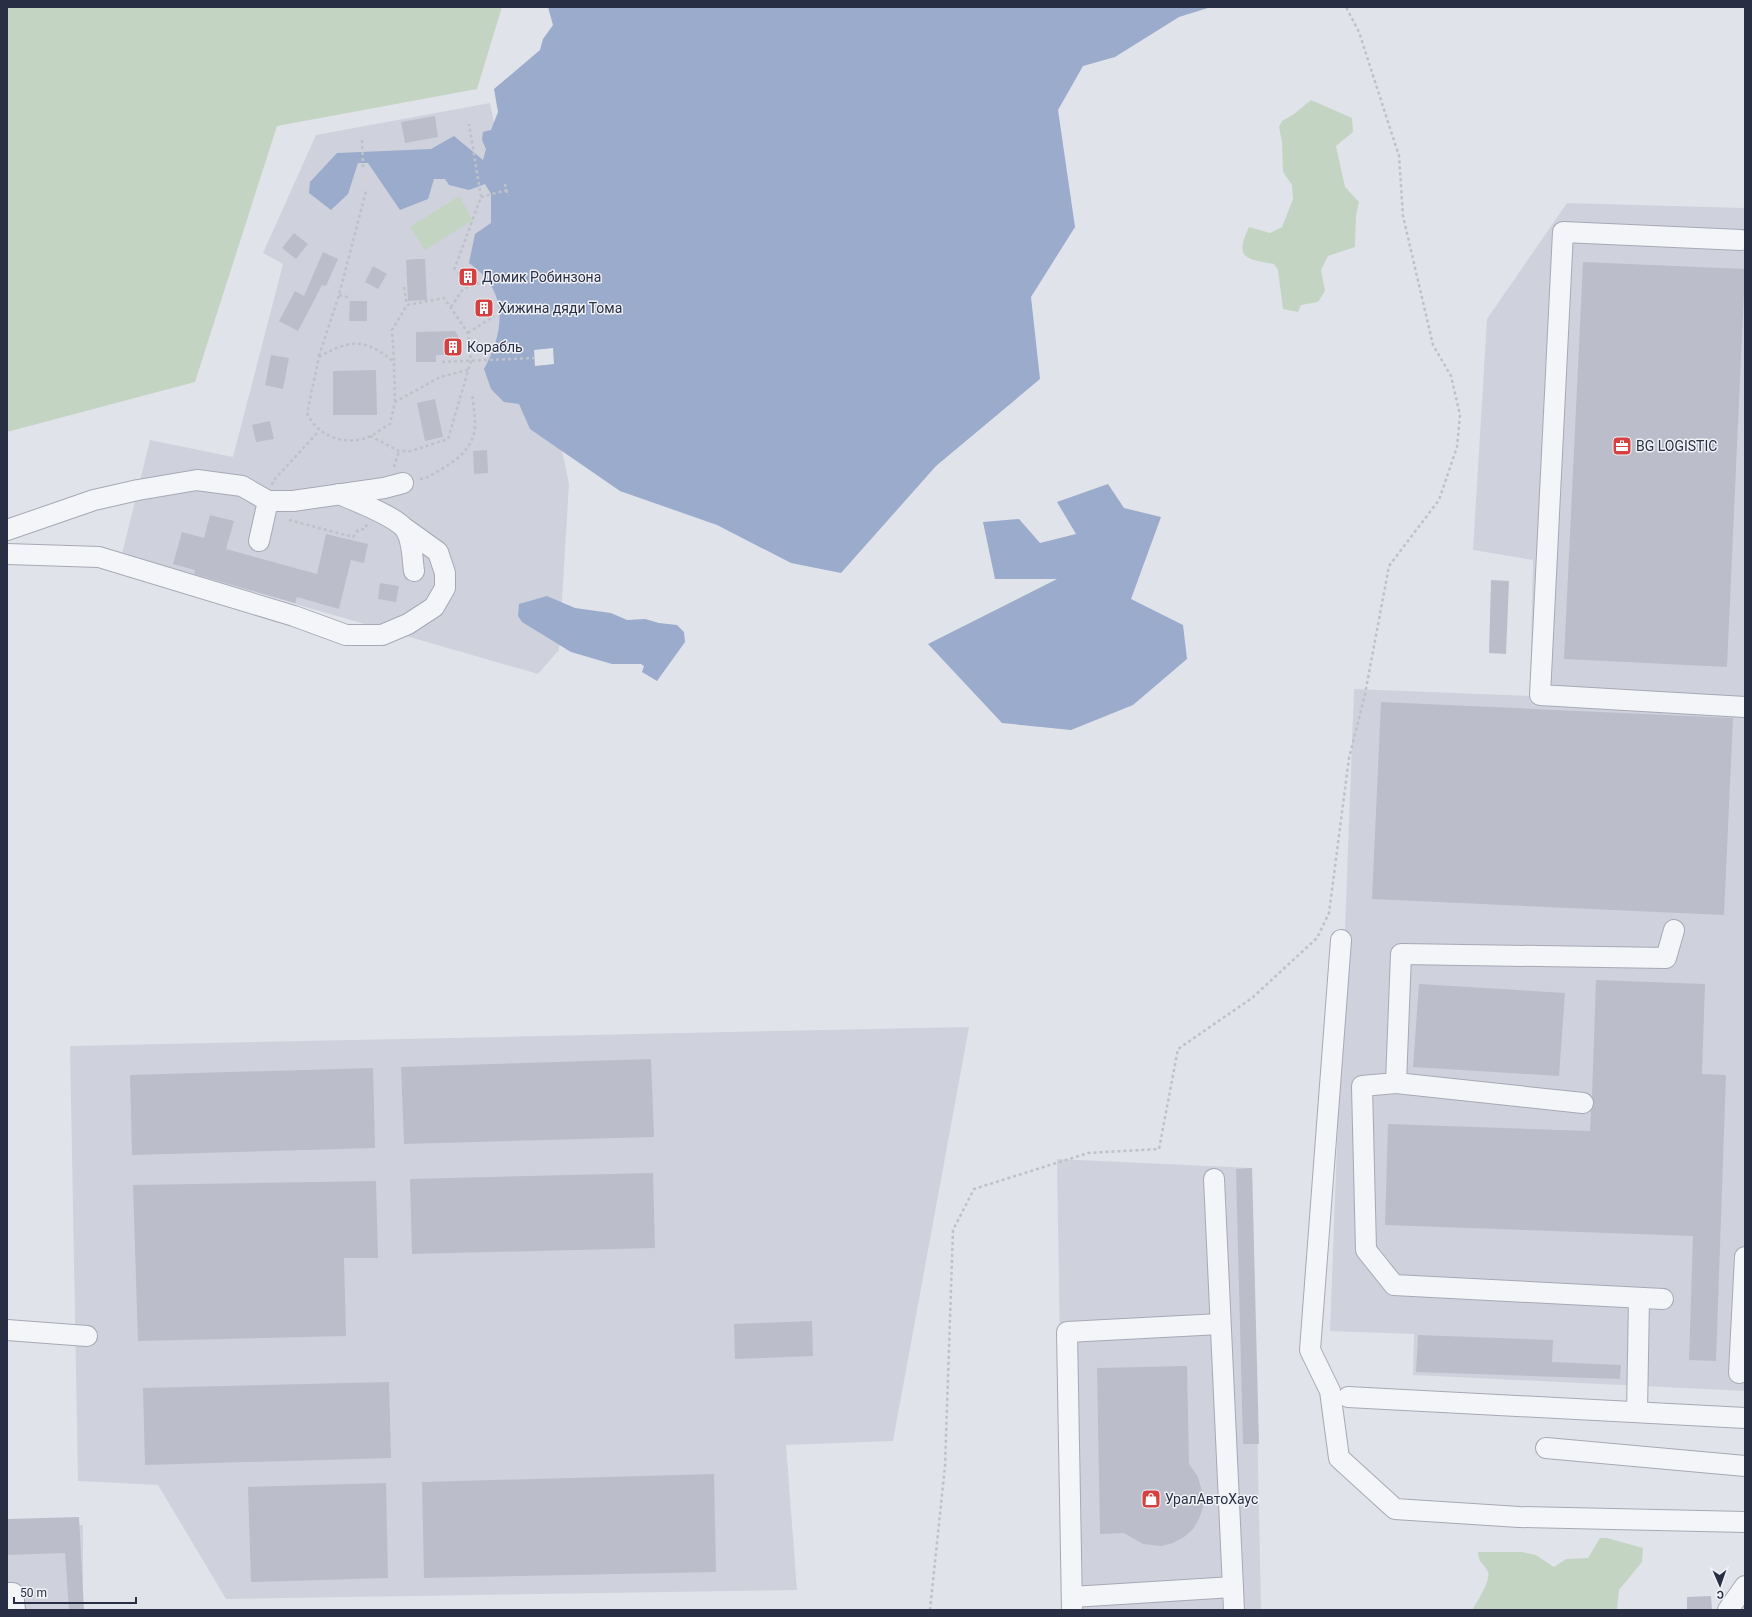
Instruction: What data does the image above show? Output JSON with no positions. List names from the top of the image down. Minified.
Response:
{"places":{"building":["Домик Робинзона","Хижина дяди Тома","Корабль"],"office":["BG LOGISTIC"],"shop":["УралАвтоХаус"]},"scale_bar":"50 m","north":"bottom"}
